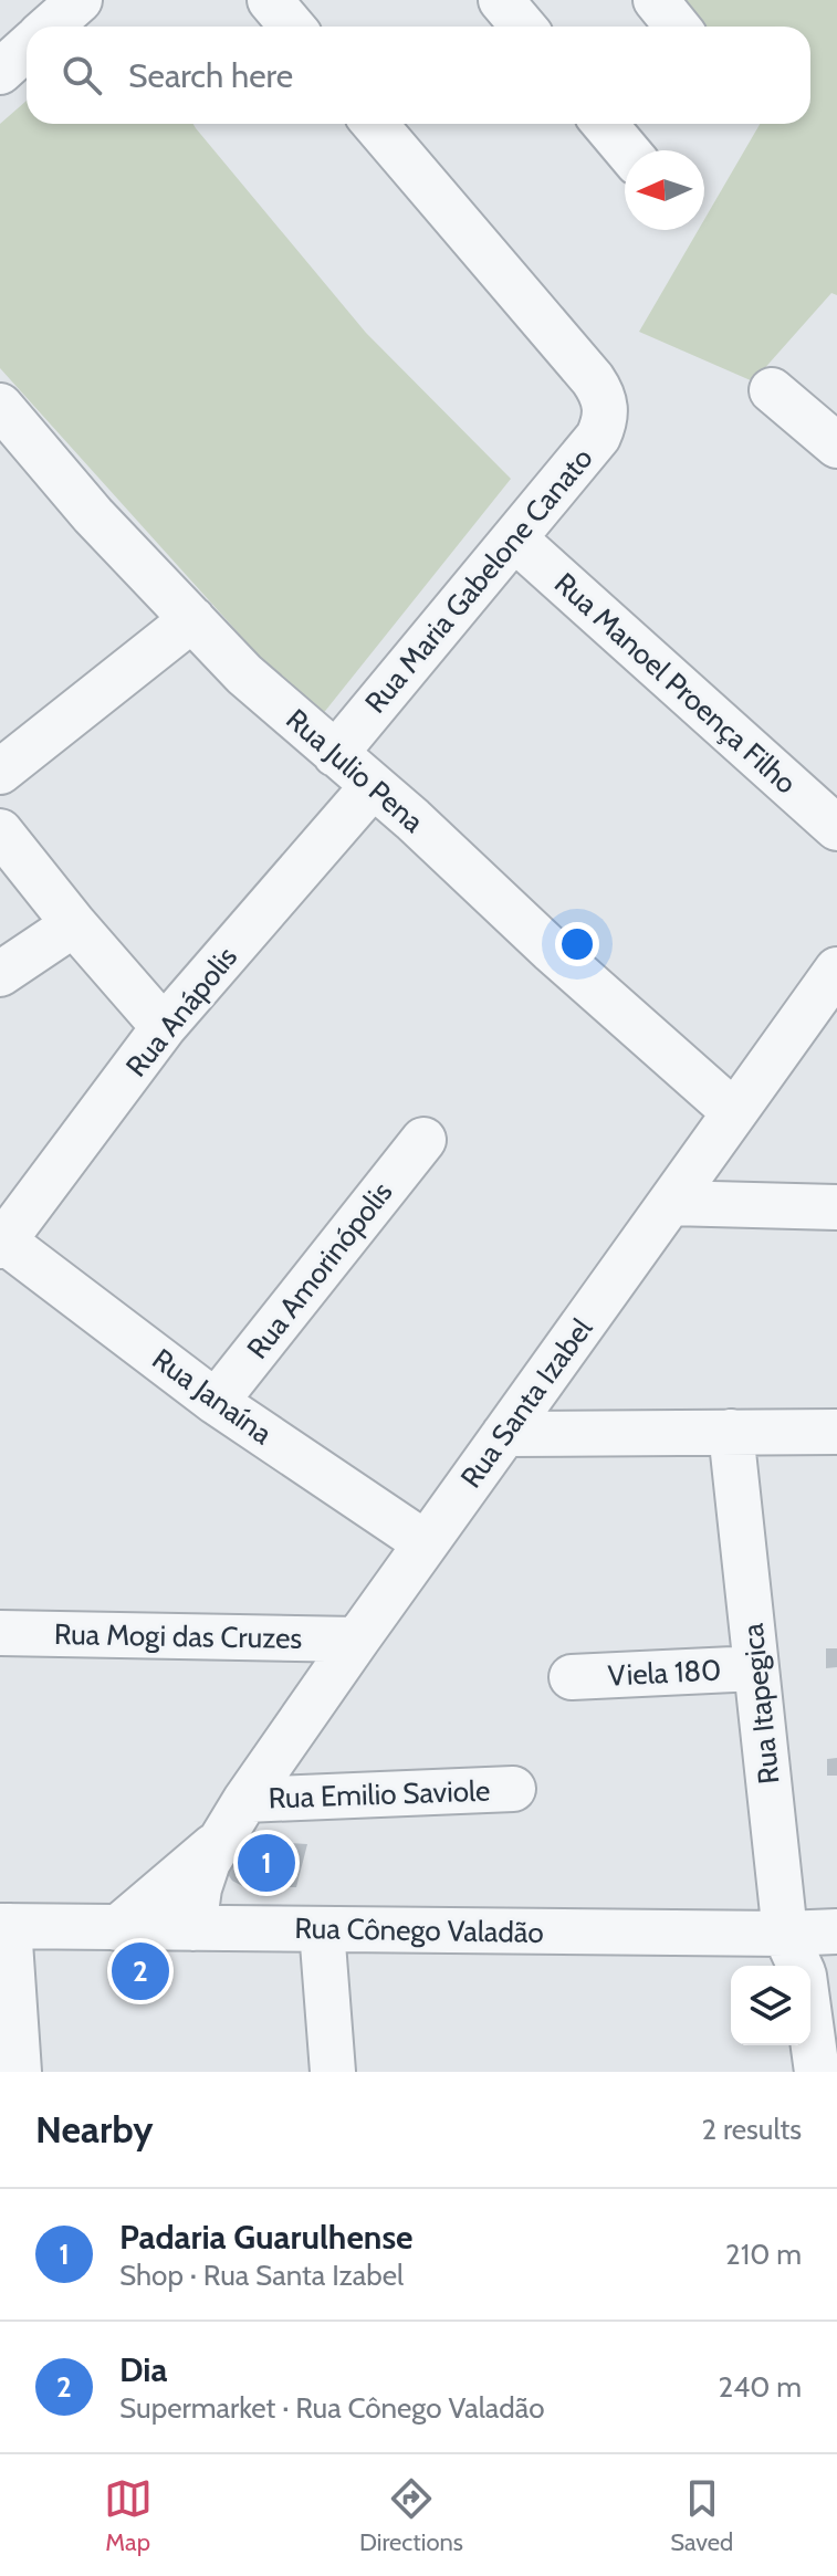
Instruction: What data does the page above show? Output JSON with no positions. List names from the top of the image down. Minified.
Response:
{"streets":{"street":["Rua Maria Gabelone Canato","Rua Manoel Proença Filho","Rua Julio Pena","Rua Anápolis","Rua Amorinópolis","Rua Janaína","Rua Santa Izabel","Rua Mogi das Cruzes","Viela 180","Rua Itapegica","Rua Emilio Saviole","Rua Cônego Valadão"]},"crossings":[["Rua Maria Gabelone Canato","Rua Manoel Proença Filho"],["Rua Maria Gabelone Canato","Rua Julio Pena"],["Rua Julio Pena","Rua Anápolis"],["Rua Julio Pena","Rua Santa Izabel"],["Rua Anápolis","Rua Janaína"],["Rua Amorinópolis","Rua Janaína"],["Rua Janaína","Rua Santa Izabel"],["Rua Santa Izabel","Rua Mogi das Cruzes"],["Rua Santa Izabel","Rua Emilio Saviole"],["Rua Santa Izabel","Rua Cônego Valadão"],["Viela 180","Rua Itapegica"],["Rua Itapegica","Rua Cônego Valadão"]],"north":"left","page":{"search":"Search here","pins":["1","2"],"heading":["Nearby","2 results"],"list":[{"mark":"1","name":"Padaria Guarulhense","note":"Shop · Rua Santa Izabel","value":"210 m"},{"mark":"2","name":"Dia","note":"Supermarket · Rua Cônego Valadão","value":"240 m"}],"nav":["Map","Directions","Saved"]}}
